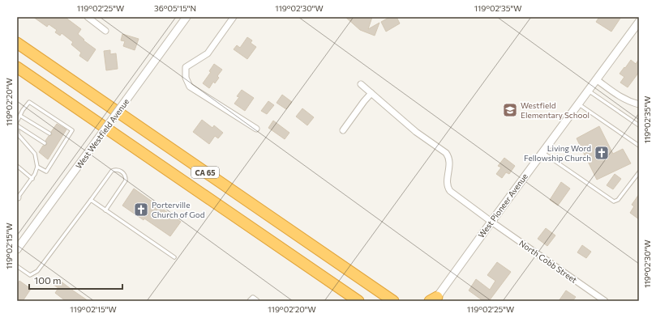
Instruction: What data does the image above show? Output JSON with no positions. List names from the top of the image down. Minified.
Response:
{"streets":{"highway":["CA 65"],"street":["West Westfield Avenue","West Pioneer Avenue","North Cobb Street"]},"crossings":[["West Pioneer Avenue","North Cobb Street"]],"places":{"school or university":["Westfield Elementary School"],"church":["Living Word Fellowship Church","Porterville Church of God"]},"scale_bar":"100 m","coordinates":["119°02'25\"W","36°05'15\"N","119°02'30\"W","119°02'35\"W","119°02'20\"W","119°02'15\"W"]}
